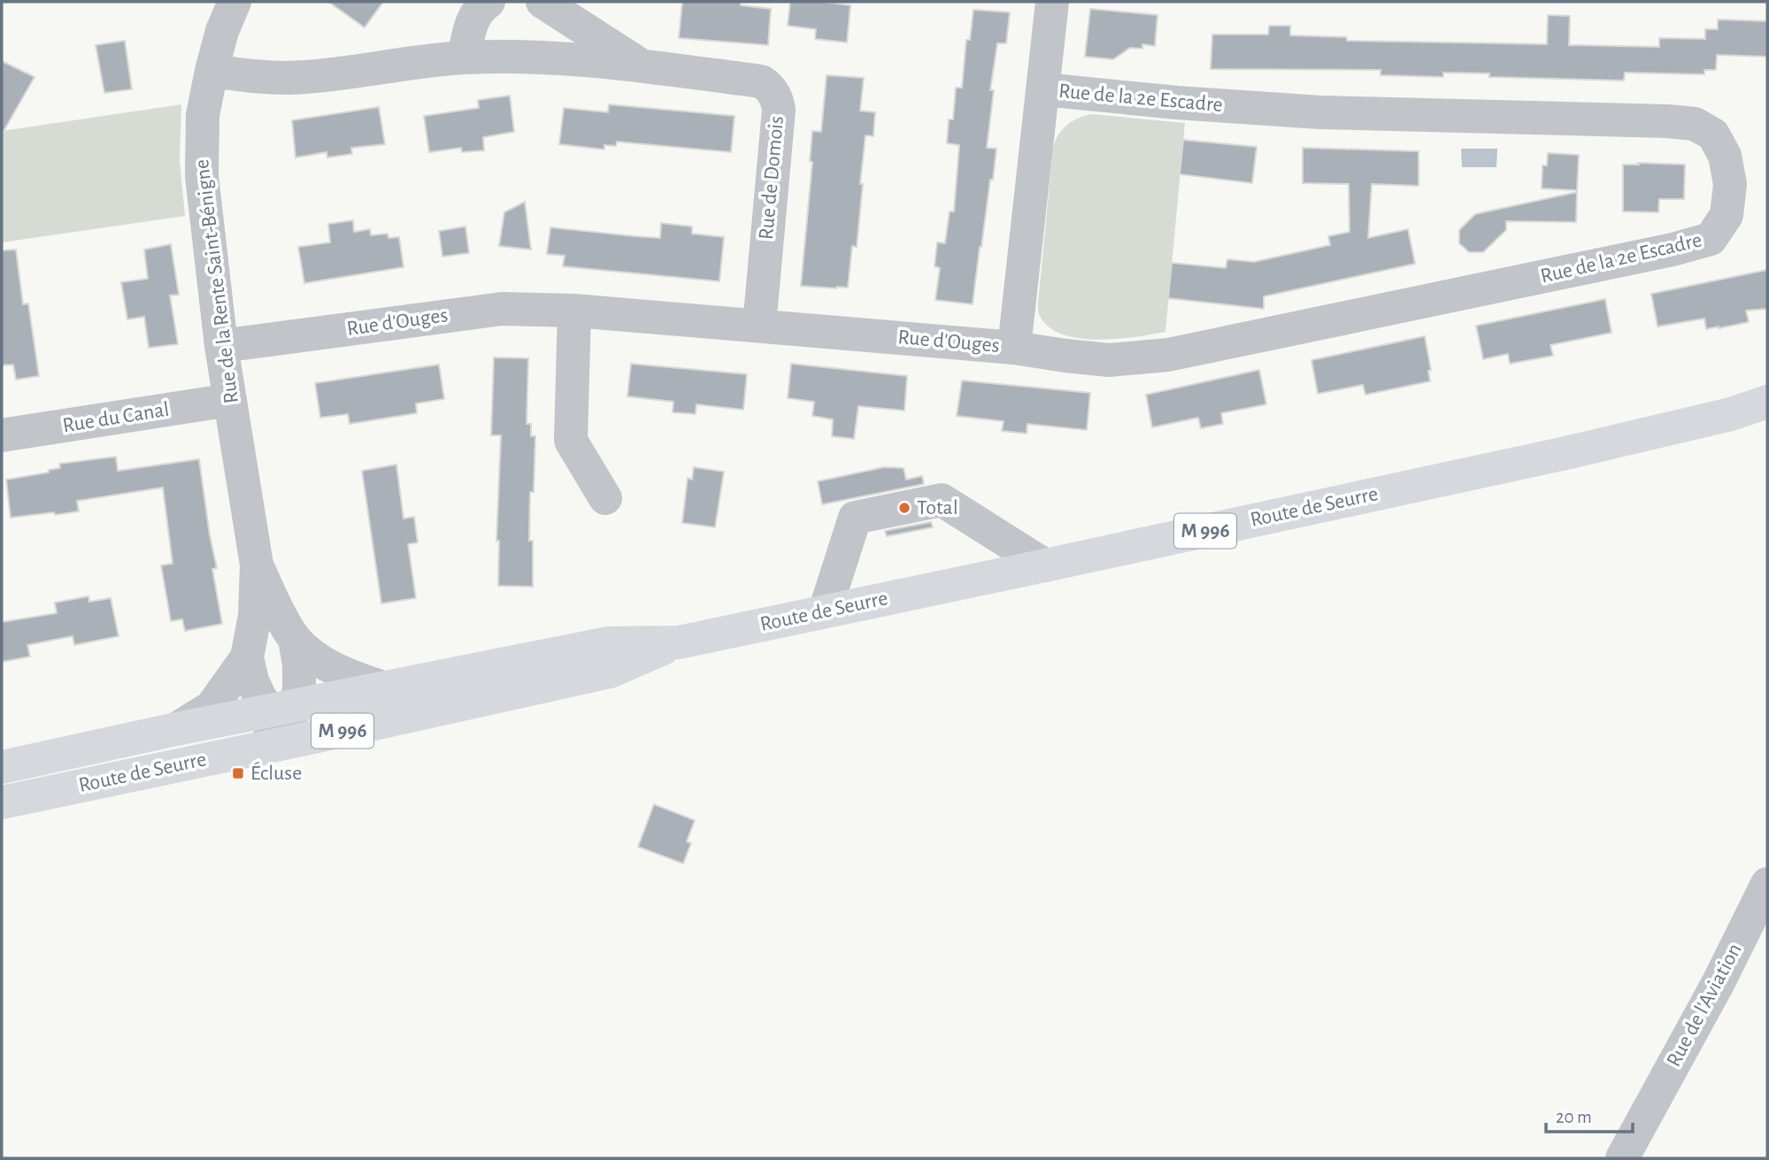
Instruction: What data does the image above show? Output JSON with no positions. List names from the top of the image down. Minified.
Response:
{"streets":{"main road":["Route de Seurre","M 996"],"street":["Rue de la 2e Escadre","Rue de Domois","Rue de la Rente Saint-Bénigne","Rue d'Ouges","Rue du Canal","Rue de l'Aviation"]},"crossings":[["Rue de la 2e Escadre","Rue d'Ouges"],["Rue de Domois","Rue de la Rente Saint-Bénigne"],["Rue de Domois","Rue d'Ouges"],["Rue de la Rente Saint-Bénigne","Rue d'Ouges"],["Rue de la Rente Saint-Bénigne","Rue du Canal"],["Rue de la Rente Saint-Bénigne","Route de Seurre"]],"places":{"other":["Total"],"transit":["Écluse"]},"scale_bar":"20 m"}
